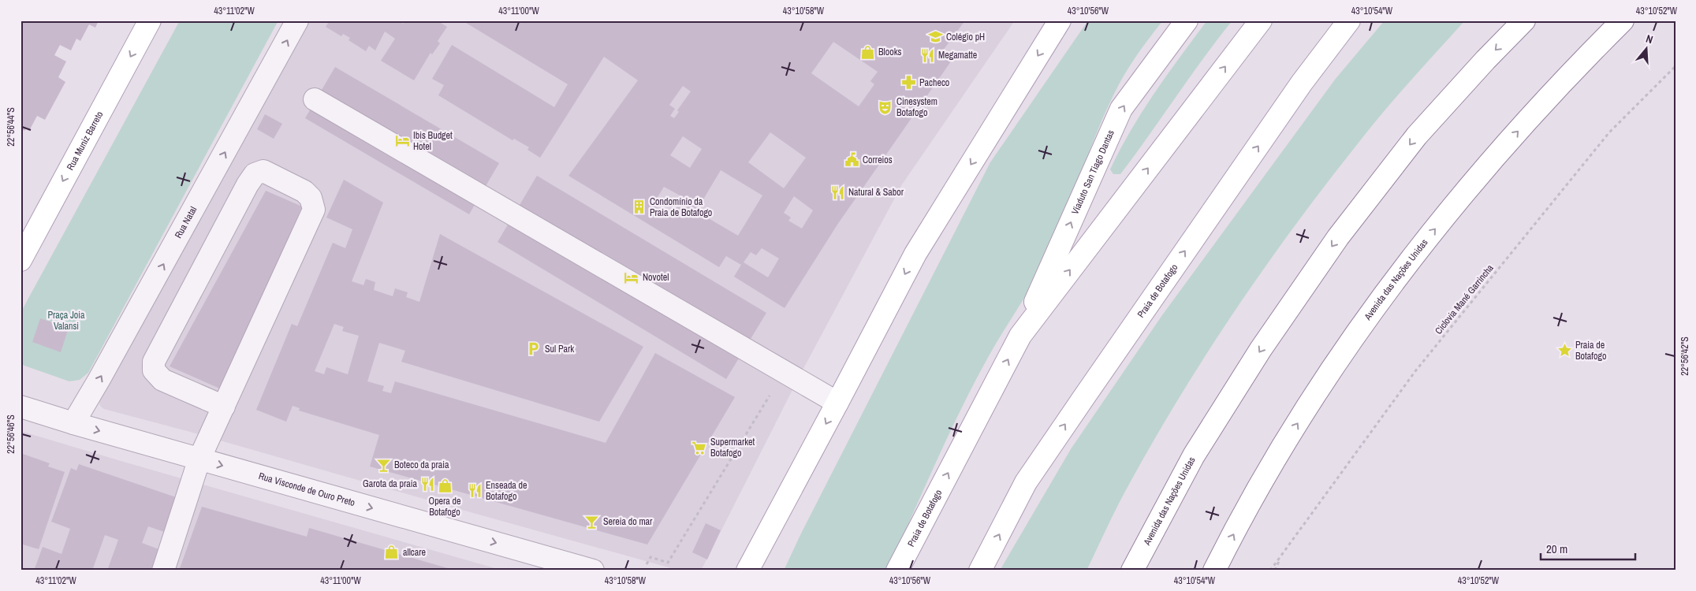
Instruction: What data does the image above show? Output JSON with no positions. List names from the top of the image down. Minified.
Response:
{"streets":{"main road":["Rua Muniz Barreto","Viaduto San Tiago Dantas","Avenida das Nações Unidas","Praia de Botafogo"],"street":["Rua Natal","Rua Visconde de Ouro Preto"],"path":["Ciclovia Mané Garrincha"]},"crossings":[["Viaduto San Tiago Dantas","Praia de Botafogo"],["Rua Natal","Rua Visconde de Ouro Preto"]],"one_way":["Rua Muniz Barreto","Rua Natal","Rua Visconde de Ouro Preto"],"parks":["Praça Joia Valansi"],"places":{"school or university":["Colégio pH"],"shop":["Blooks","Opera de Botafogo","allcare"],"restaurant":["Megamatte","Natural & Sabor","Garota da praia","Enseada de Botafogo"],"pharmacy":["Pacheco"],"theatre":["Cinesystem Botafogo"],"hotel":["Ibis Budget Hotel","Novotel"],"public building":["Correios"],"building":["Condomínio da Praia de Botafogo"],"parking":["Sul Park"],"place":["Praia de Botafogo"],"supermarket":["Supermarket Botafogo"],"bar":["Boteco da praia","Sereia do mar"]},"scale_bar":"20 m","north":"top","coordinates":["43°11'02\"W","43°11'00\"W","43°10'58\"W","43°10'56\"W","43°10'54\"W","43°10'52\"W","22°56'44\"S","22°56'42\"S","22°56'46\"S"]}
